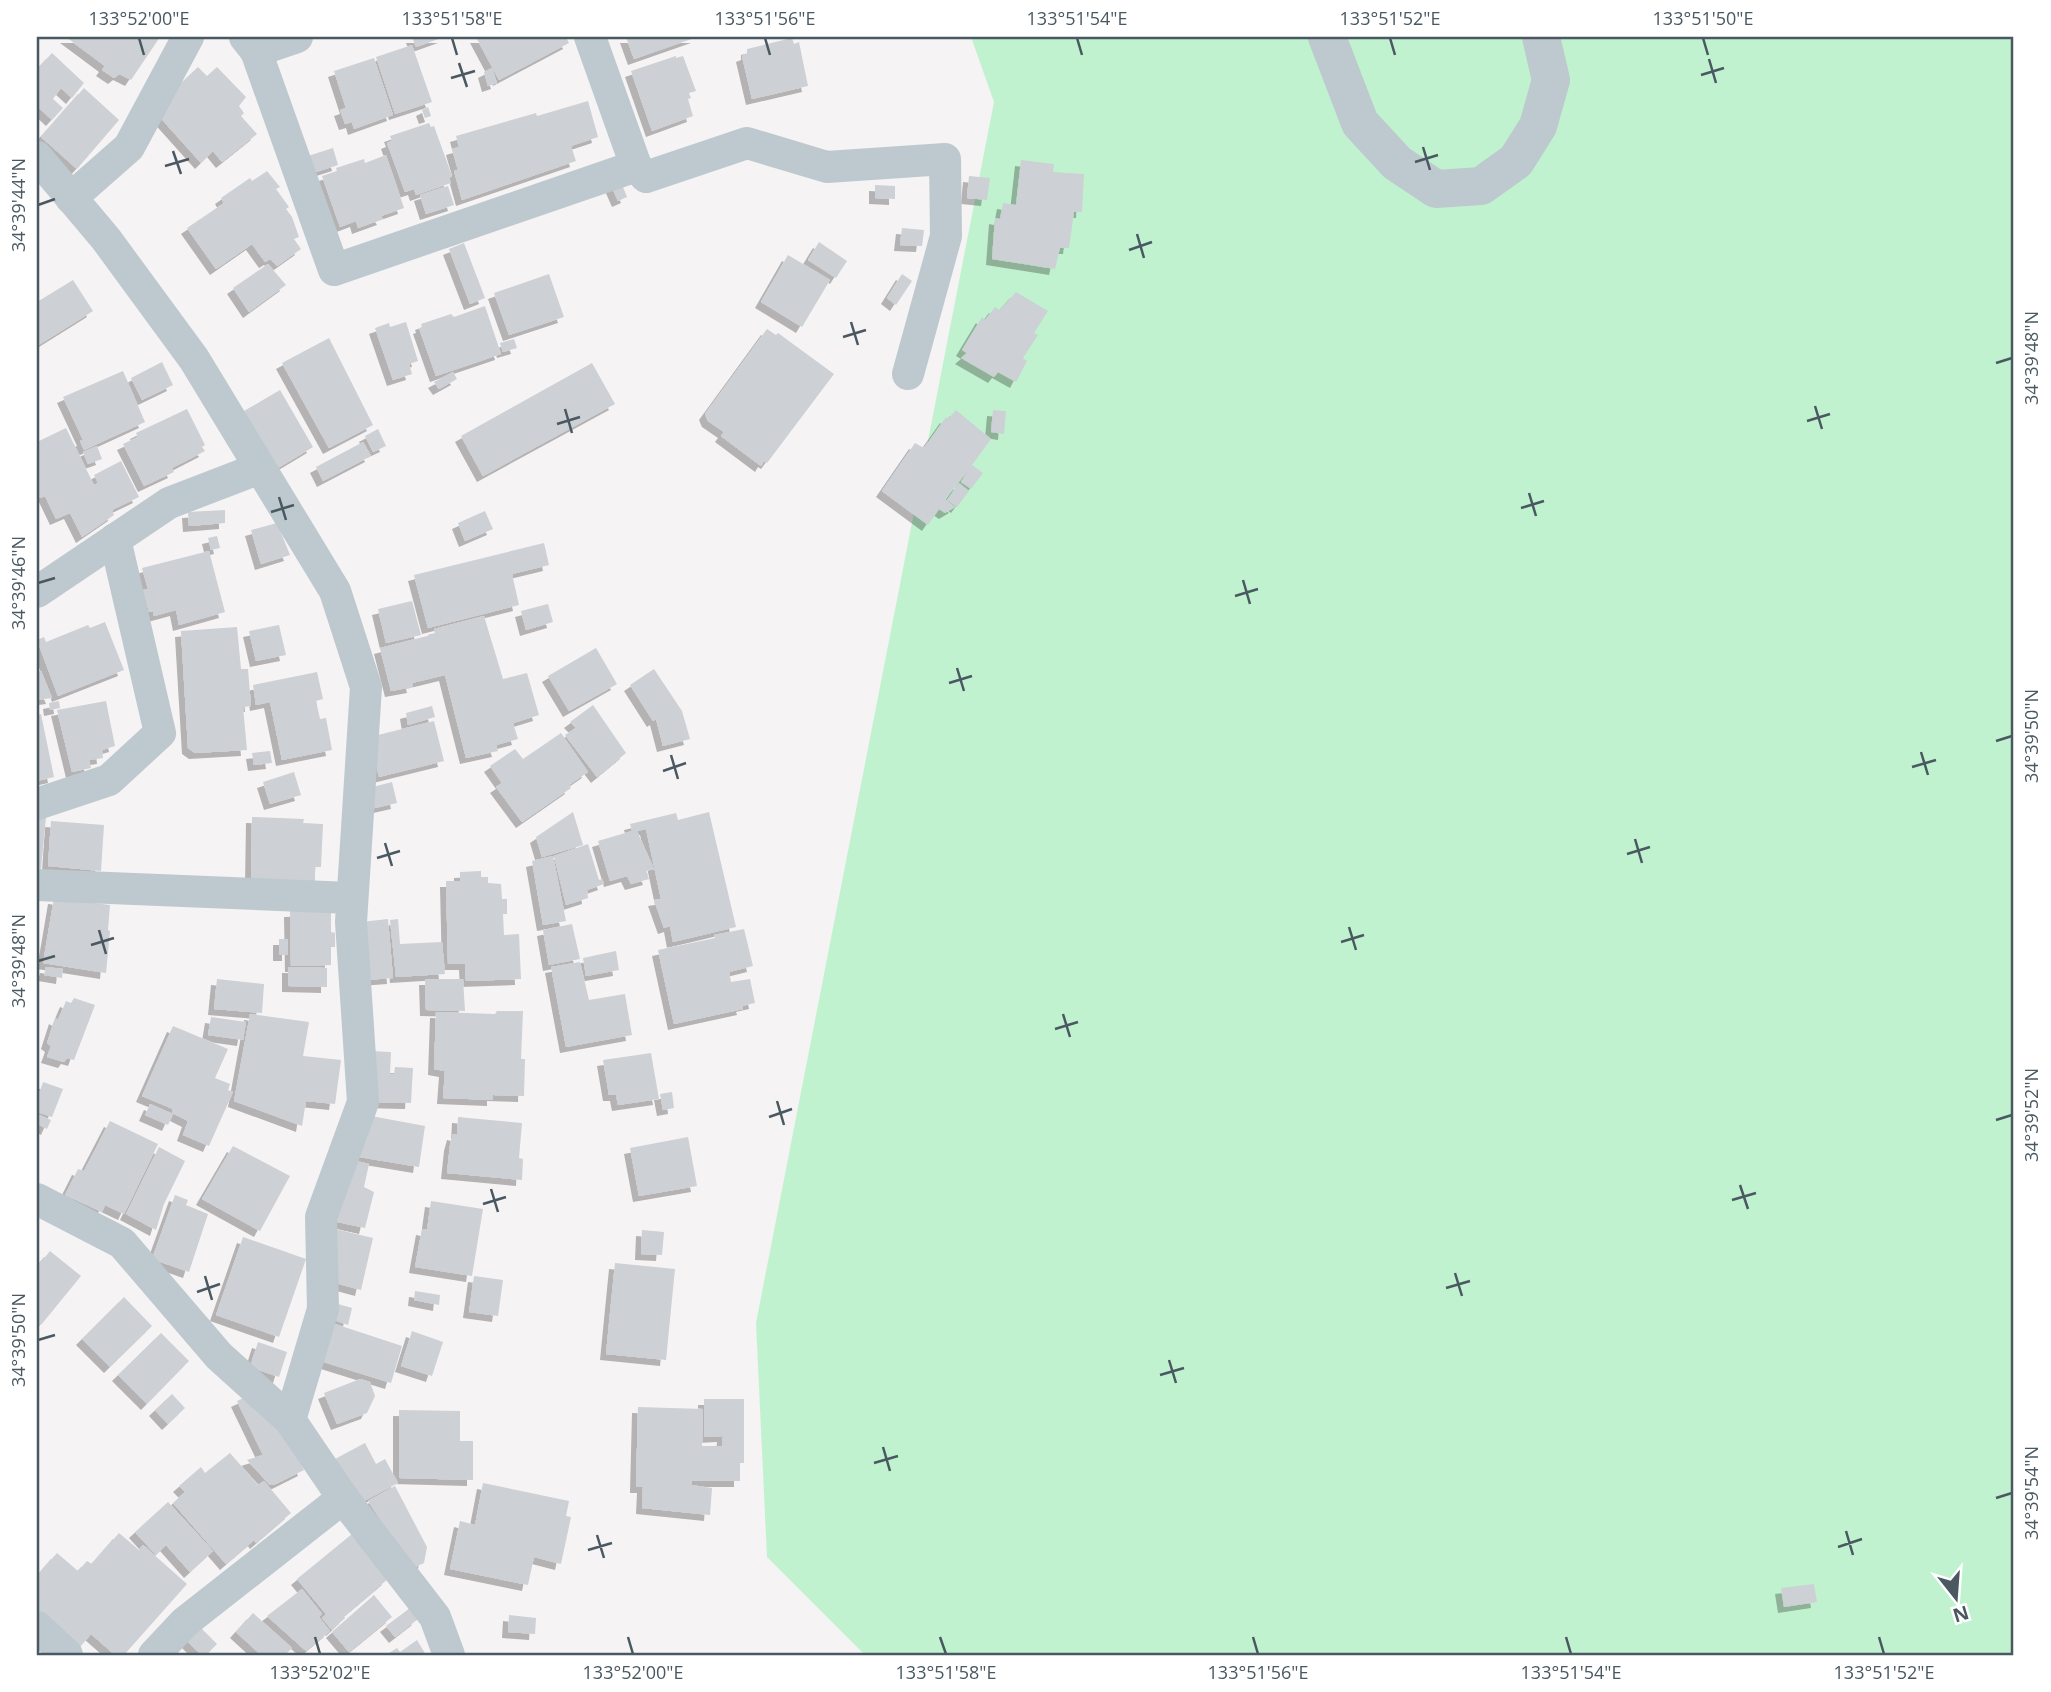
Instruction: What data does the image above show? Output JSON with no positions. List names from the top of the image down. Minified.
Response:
{"north":"bottom","coordinates":["133°52'00\"E","133°51'58\"E","133°51'56\"E","133°51'54\"E","133°51'52\"E","133°51'50\"E","34°39'44\"N","34°39'48\"N","34°39'46\"N","34°39'50\"N","34°39'52\"N","34°39'54\"N","133°52'02\"E"]}
